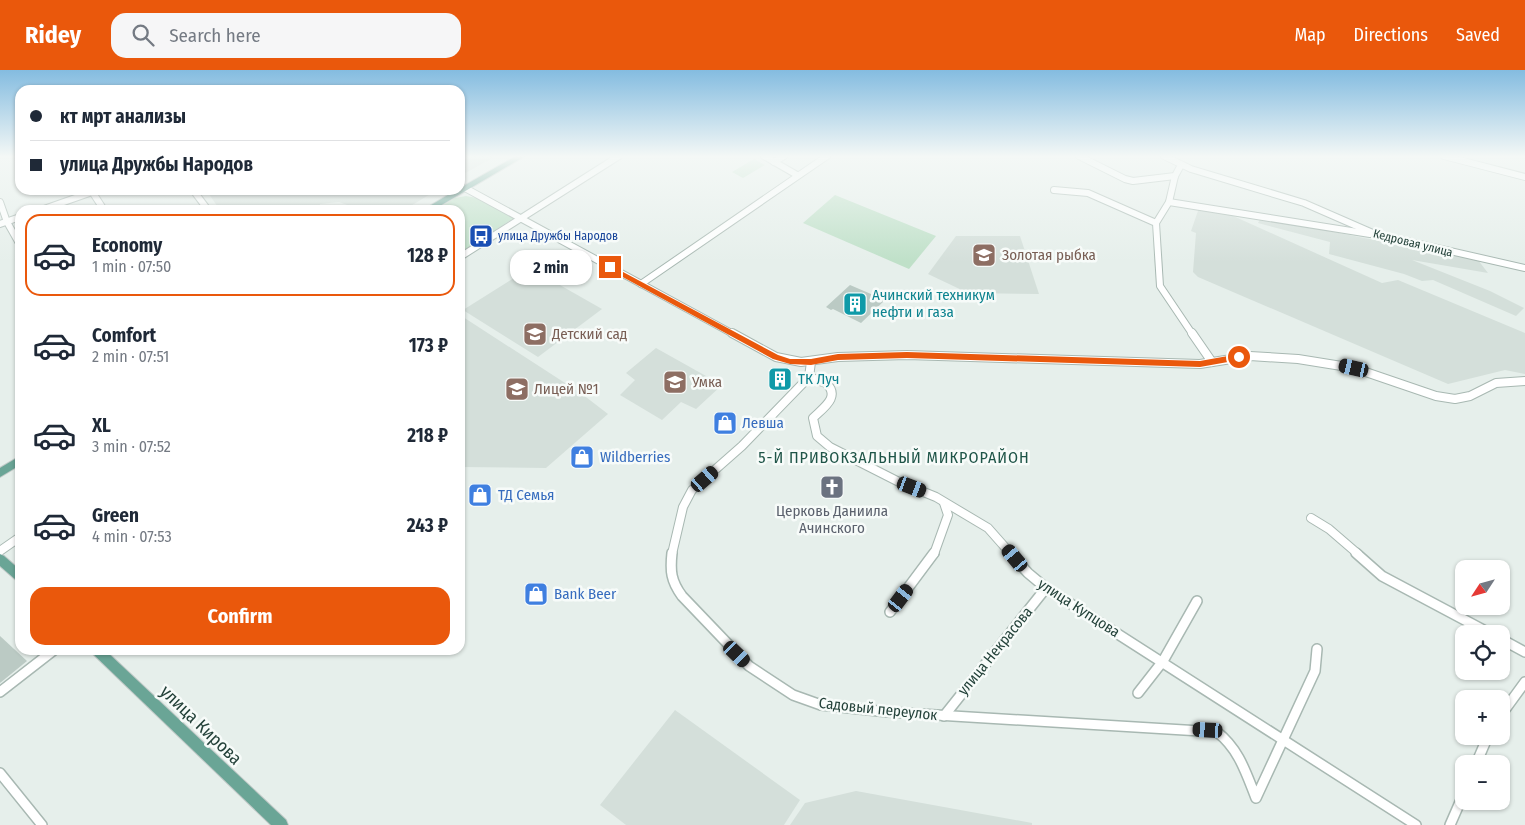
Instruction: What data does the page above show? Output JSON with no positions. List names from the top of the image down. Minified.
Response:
{"streets":{"main road":["улица Кирова"],"street":["Кедровая улица","улица Купцова","улица Некрасова","Садовый переулок"]},"crossings":[["улица Купцова","улица Некрасова"],["улица Купцова","Садовый переулок"],["улица Некрасова","Садовый переулок"]],"districts":["5-Й ПРИВОКЗАЛЬНЫЙ МИКРОРАЙОН"],"places":{"bus stop":["улица Дружбы Народов"],"school or university":["Золотая рыбка","Детский сад","Умка","Лицей №1"],"building":["Ачинский техникум нефти и газа","ТК Луч"],"shop":["Левша","Wildberries","ТД Семья","Bank Beer"],"church":["Церковь Даниила Ачинского"]},"north":"bottom left","page":{"header":"Ridey","search":"Search here","nav":["Map","Directions","Saved"],"banner":["кт мрт анализы","улица Дружбы Народов"],"list":[{"name":"Economy","note":"1 min · 07:50","value":"128 ₽"},{"name":"Comfort","note":"2 min · 07:51","value":"173 ₽"},{"name":"XL","note":"3 min · 07:52","value":"218 ₽"},{"name":"Green","note":"4 min · 07:53","value":"243 ₽"}],"bubble":"2 min","map_buttons":["+","−"],"buttons":"Confirm"}}
